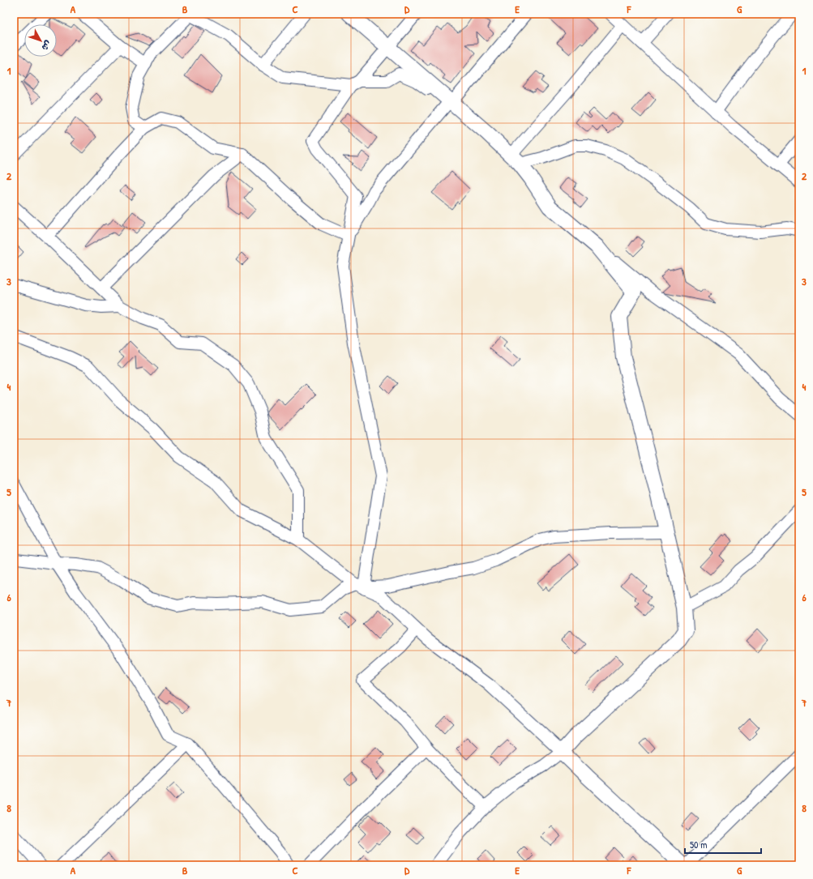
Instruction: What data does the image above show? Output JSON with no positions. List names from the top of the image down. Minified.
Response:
{"scale_bar":"50 m","north":"bottom right","grid":{"columns":["A","B","C","D","E","F","G"],"rows":["1","2","3","4","5","6","7","8"]}}
